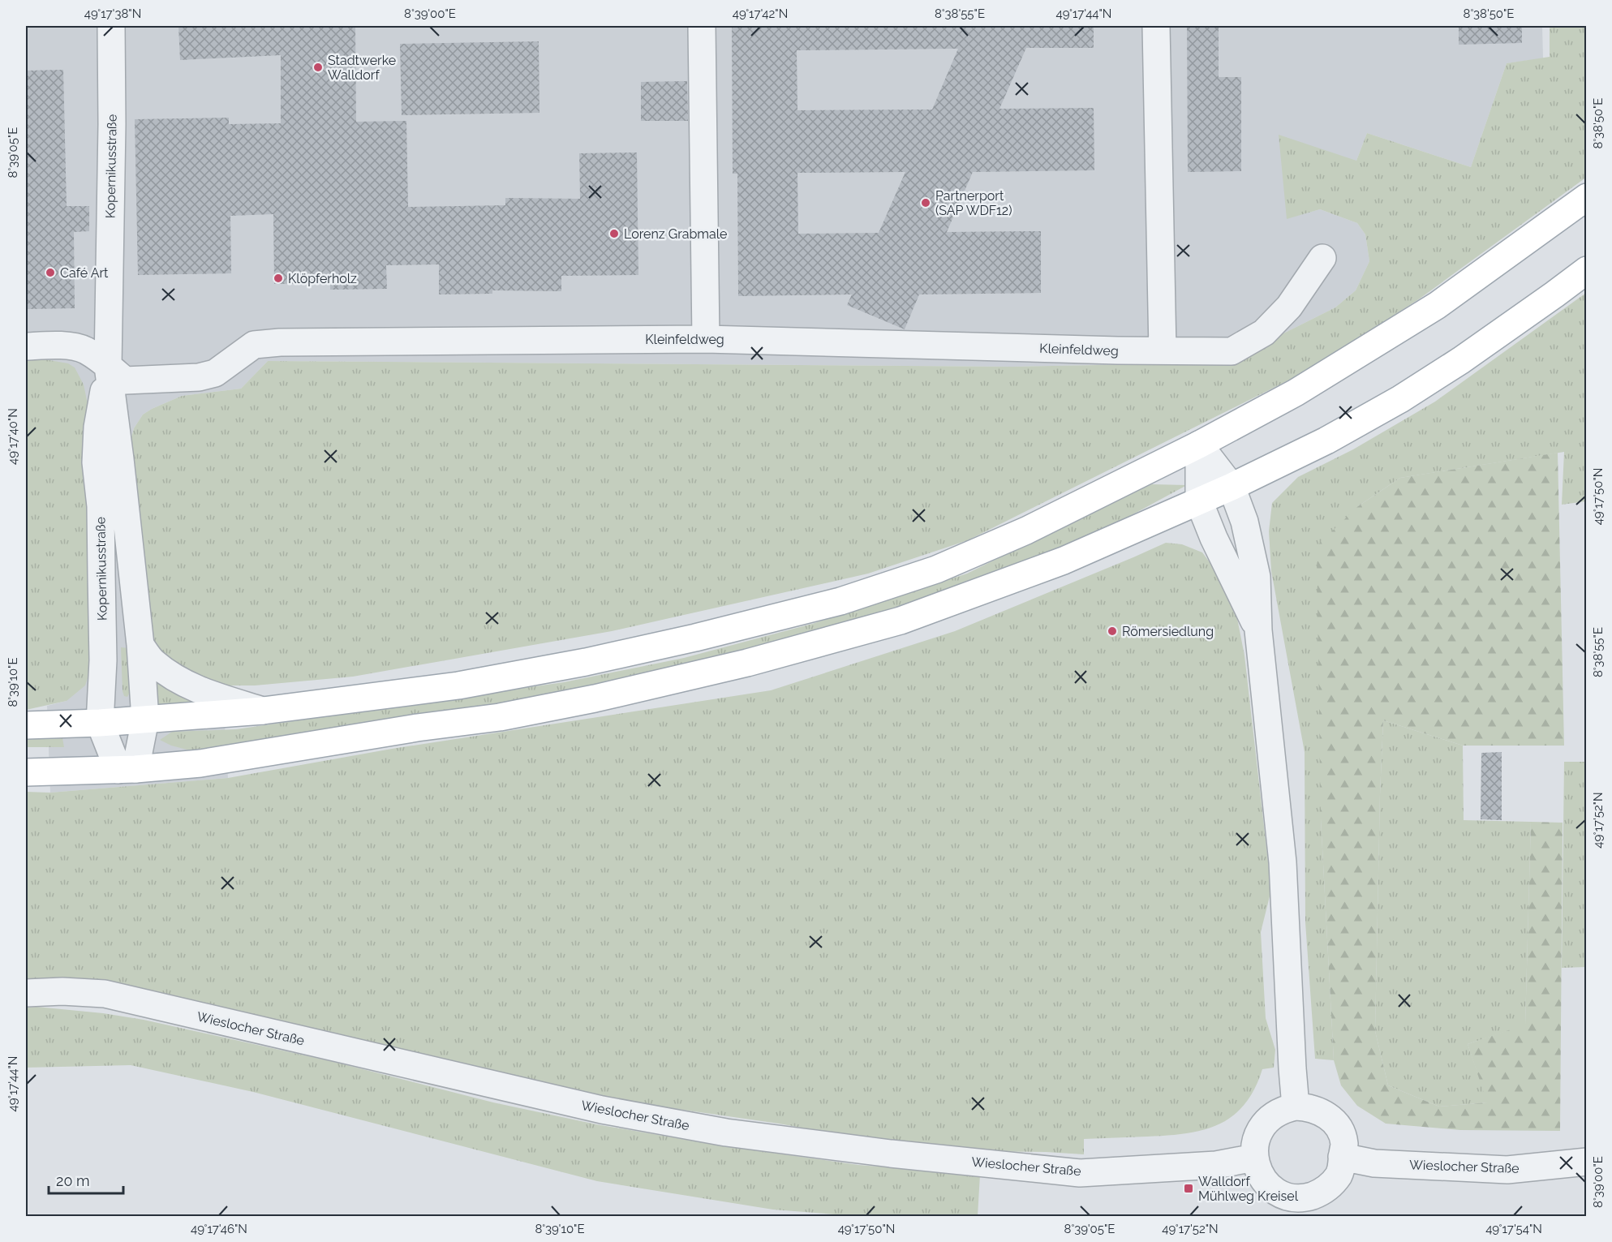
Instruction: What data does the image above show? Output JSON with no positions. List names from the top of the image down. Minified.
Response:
{"streets":{"street":["Kopernikusstraße","Kleinfeldweg","Wieslocher Straße"]},"crossings":[["Kopernikusstraße","Kleinfeldweg"]],"places":{"other":["Stadtwerke Walldorf","Partnerport (SAP WDF12)","Lorenz Grabmale","Café Art","Klöpferholz","Römersiedlung"],"transit":["Walldorf Mühlweg Kreisel"]},"scale_bar":"20 m","coordinates":["49°17'38\"N","8°39'00\"E","49°17'42\"N","8°38'55\"E","49°17'44\"N","8°38'50\"E","8°39'05\"E","49°17'40\"N","49°17'50\"N","8°39'10\"E","49°17'52\"N","49°17'46\"N","49°17'54\"N"]}
